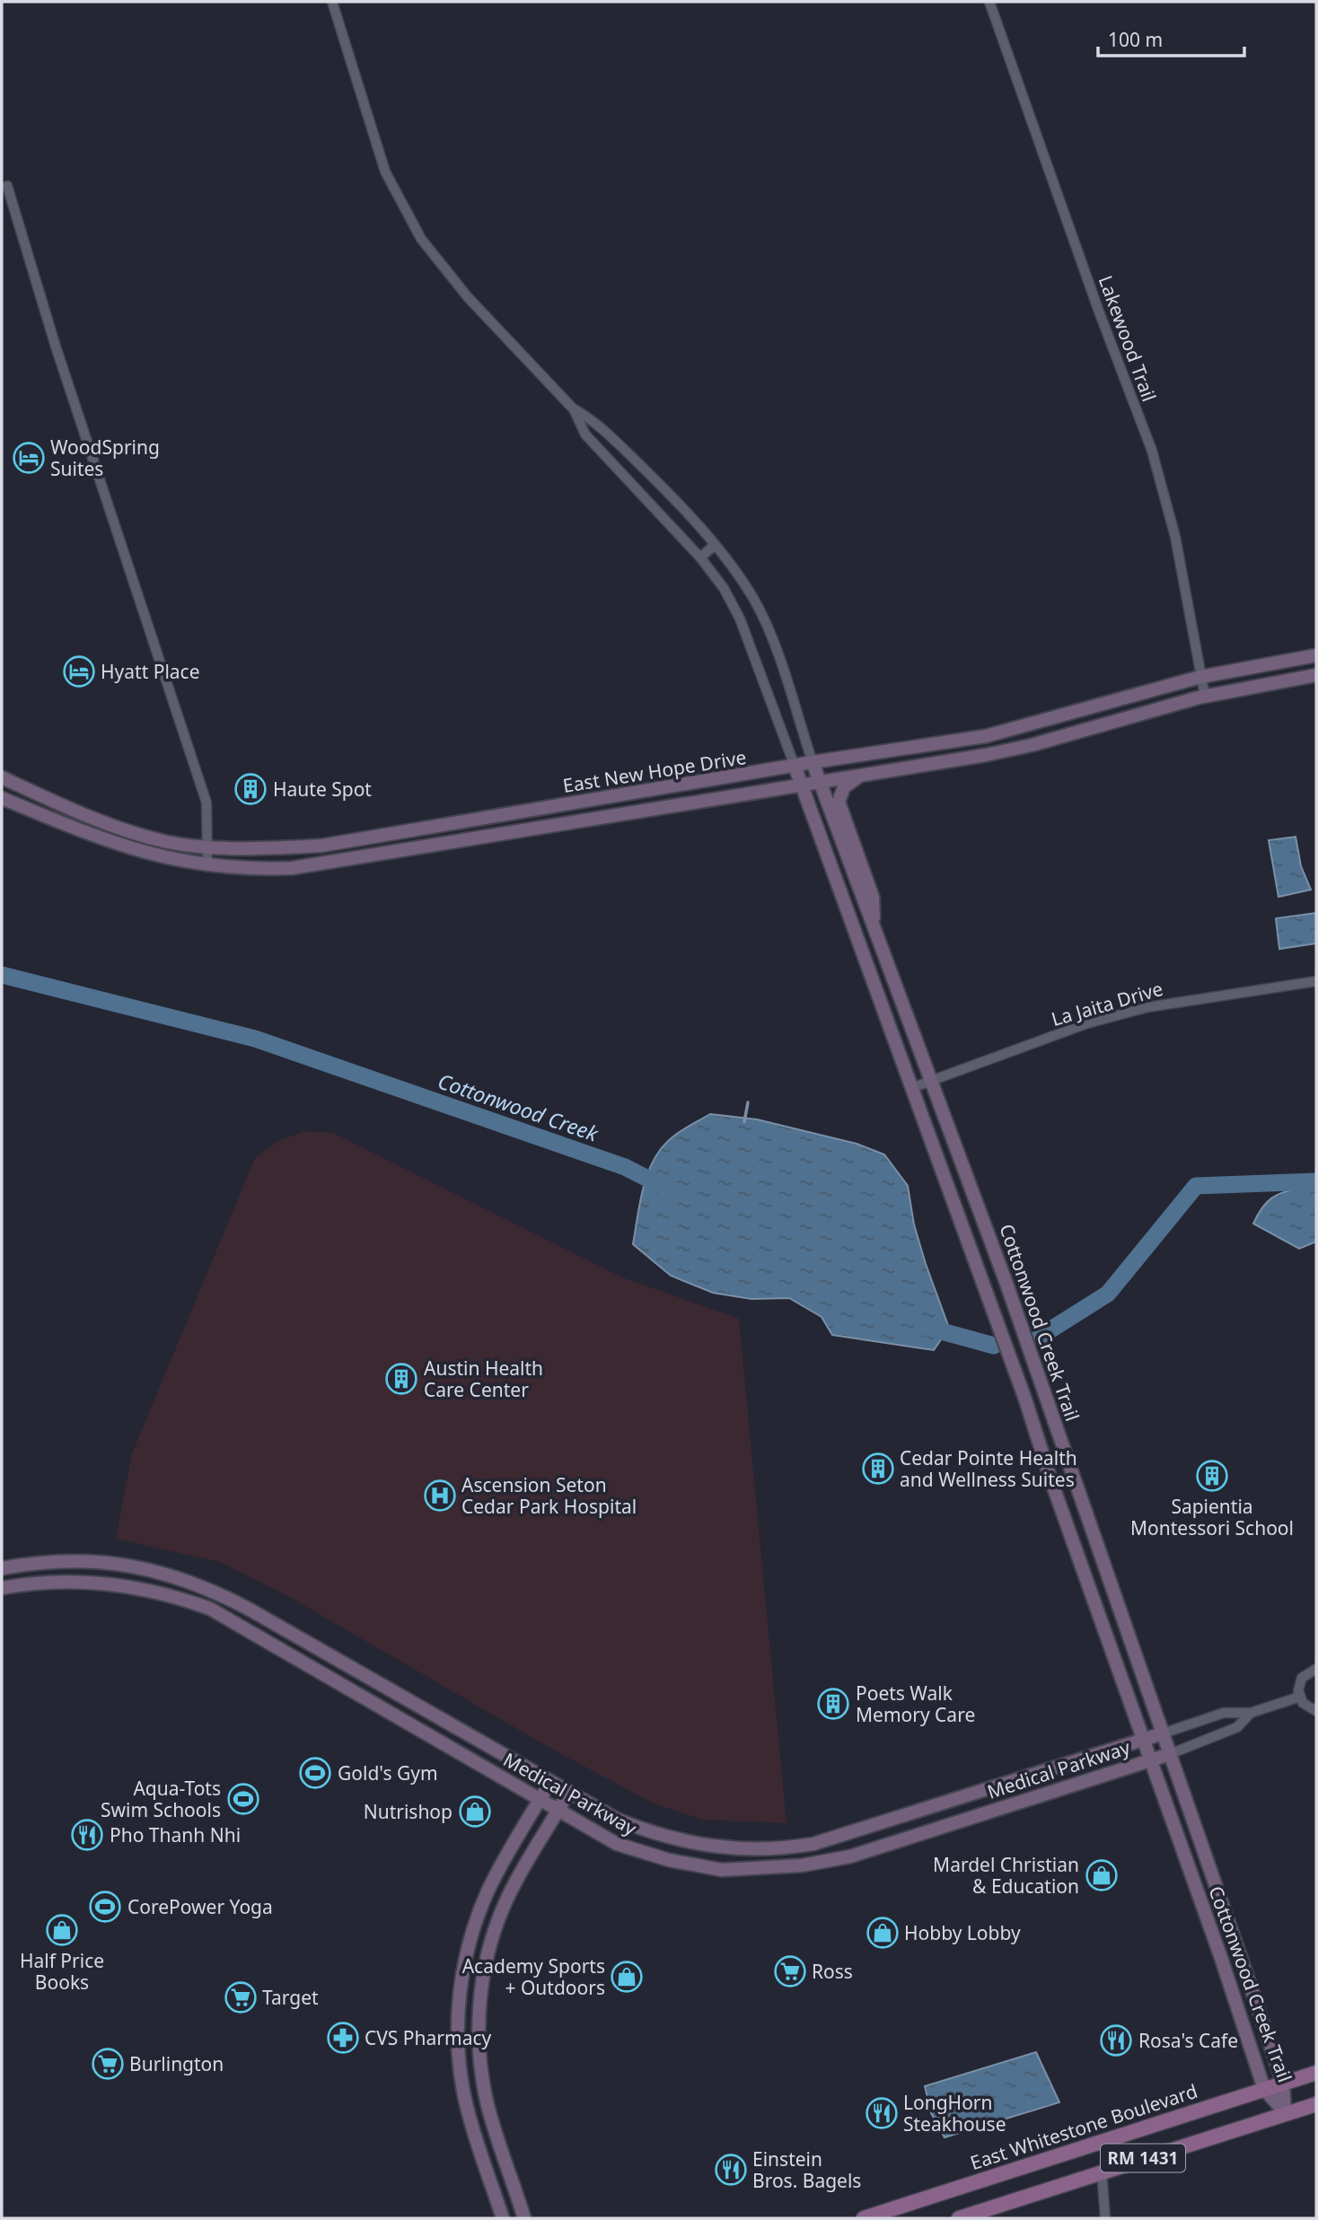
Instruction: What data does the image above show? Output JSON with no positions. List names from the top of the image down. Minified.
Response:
{"streets":{"main road":["East Whitestone Boulevard","RM 1431"],"street":["Lakewood Trail","East New Hope Drive","La Jaita Drive","Cottonwood Creek Trail","Medical Parkway"]},"crossings":[["Lakewood Trail","East New Hope Drive"],["East New Hope Drive","Cottonwood Creek Trail"],["La Jaita Drive","Cottonwood Creek Trail"],["Cottonwood Creek Trail","Medical Parkway"],["Cottonwood Creek Trail","East Whitestone Boulevard"],["Cottonwood Creek Trail","RM 1431"]],"water":["Cottonwood Creek"],"places":{"hotel":["WoodSpring Suites","Hyatt Place"],"building":["Haute Spot","Austin Health Care Center","Cedar Pointe Health and Wellness Suites","Sapientia Montessori School","Poets Walk Memory Care"],"hospital":["Ascension Seton Cedar Park Hospital"],"sports":["Gold's Gym","Aqua-Tots Swim Schools","CorePower Yoga"],"shop":["Nutrishop","Mardel Christian & Education","Half Price Books","Hobby Lobby","Academy Sports + Outdoors"],"restaurant":["Pho Thanh Nhi","Rosa's Cafe","LongHorn Steakhouse","Einstein Bros. Bagels"],"supermarket":["Ross","Target","Burlington"],"pharmacy":["CVS Pharmacy"]},"scale_bar":"100 m"}
